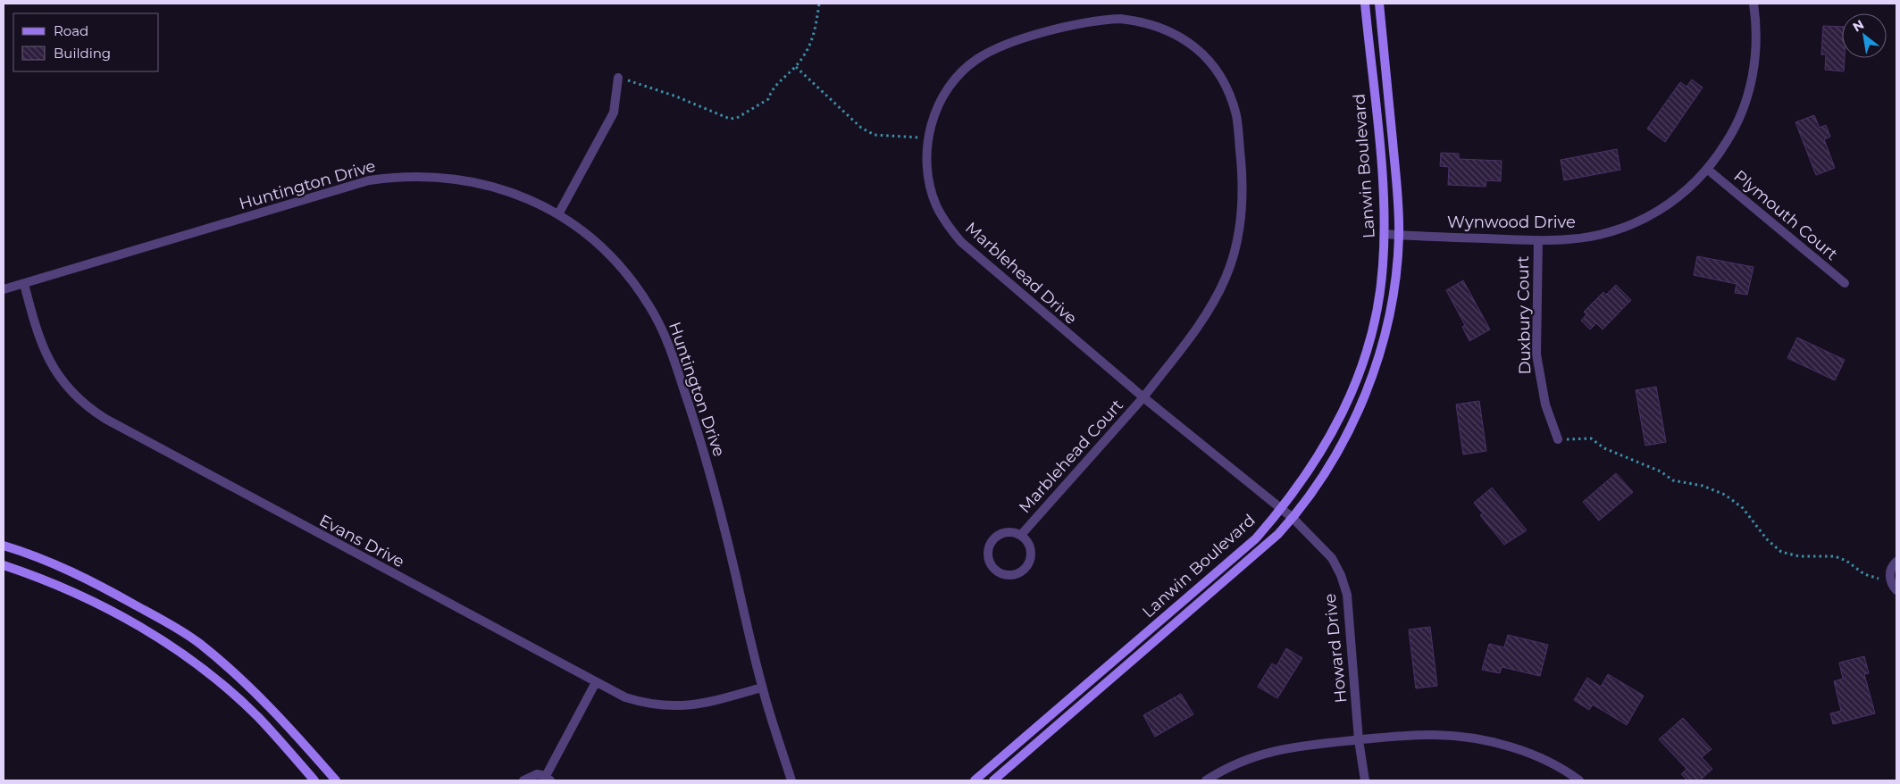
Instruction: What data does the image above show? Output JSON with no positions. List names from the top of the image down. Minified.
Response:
{"streets":{"street":["Lanwin Boulevard","Huntington Drive","Plymouth Court","Wynwood Drive","Marblehead Drive","Duxbury Court","Marblehead Court","Evans Drive","Howard Drive"]},"crossings":[["Lanwin Boulevard","Wynwood Drive"],["Lanwin Boulevard","Marblehead Drive"],["Lanwin Boulevard","Howard Drive"],["Huntington Drive","Evans Drive"],["Plymouth Court","Wynwood Drive"],["Wynwood Drive","Duxbury Court"],["Marblehead Drive","Marblehead Court"],["Marblehead Drive","Howard Drive"]],"legend":["Road","Building"],"north":"top left"}
